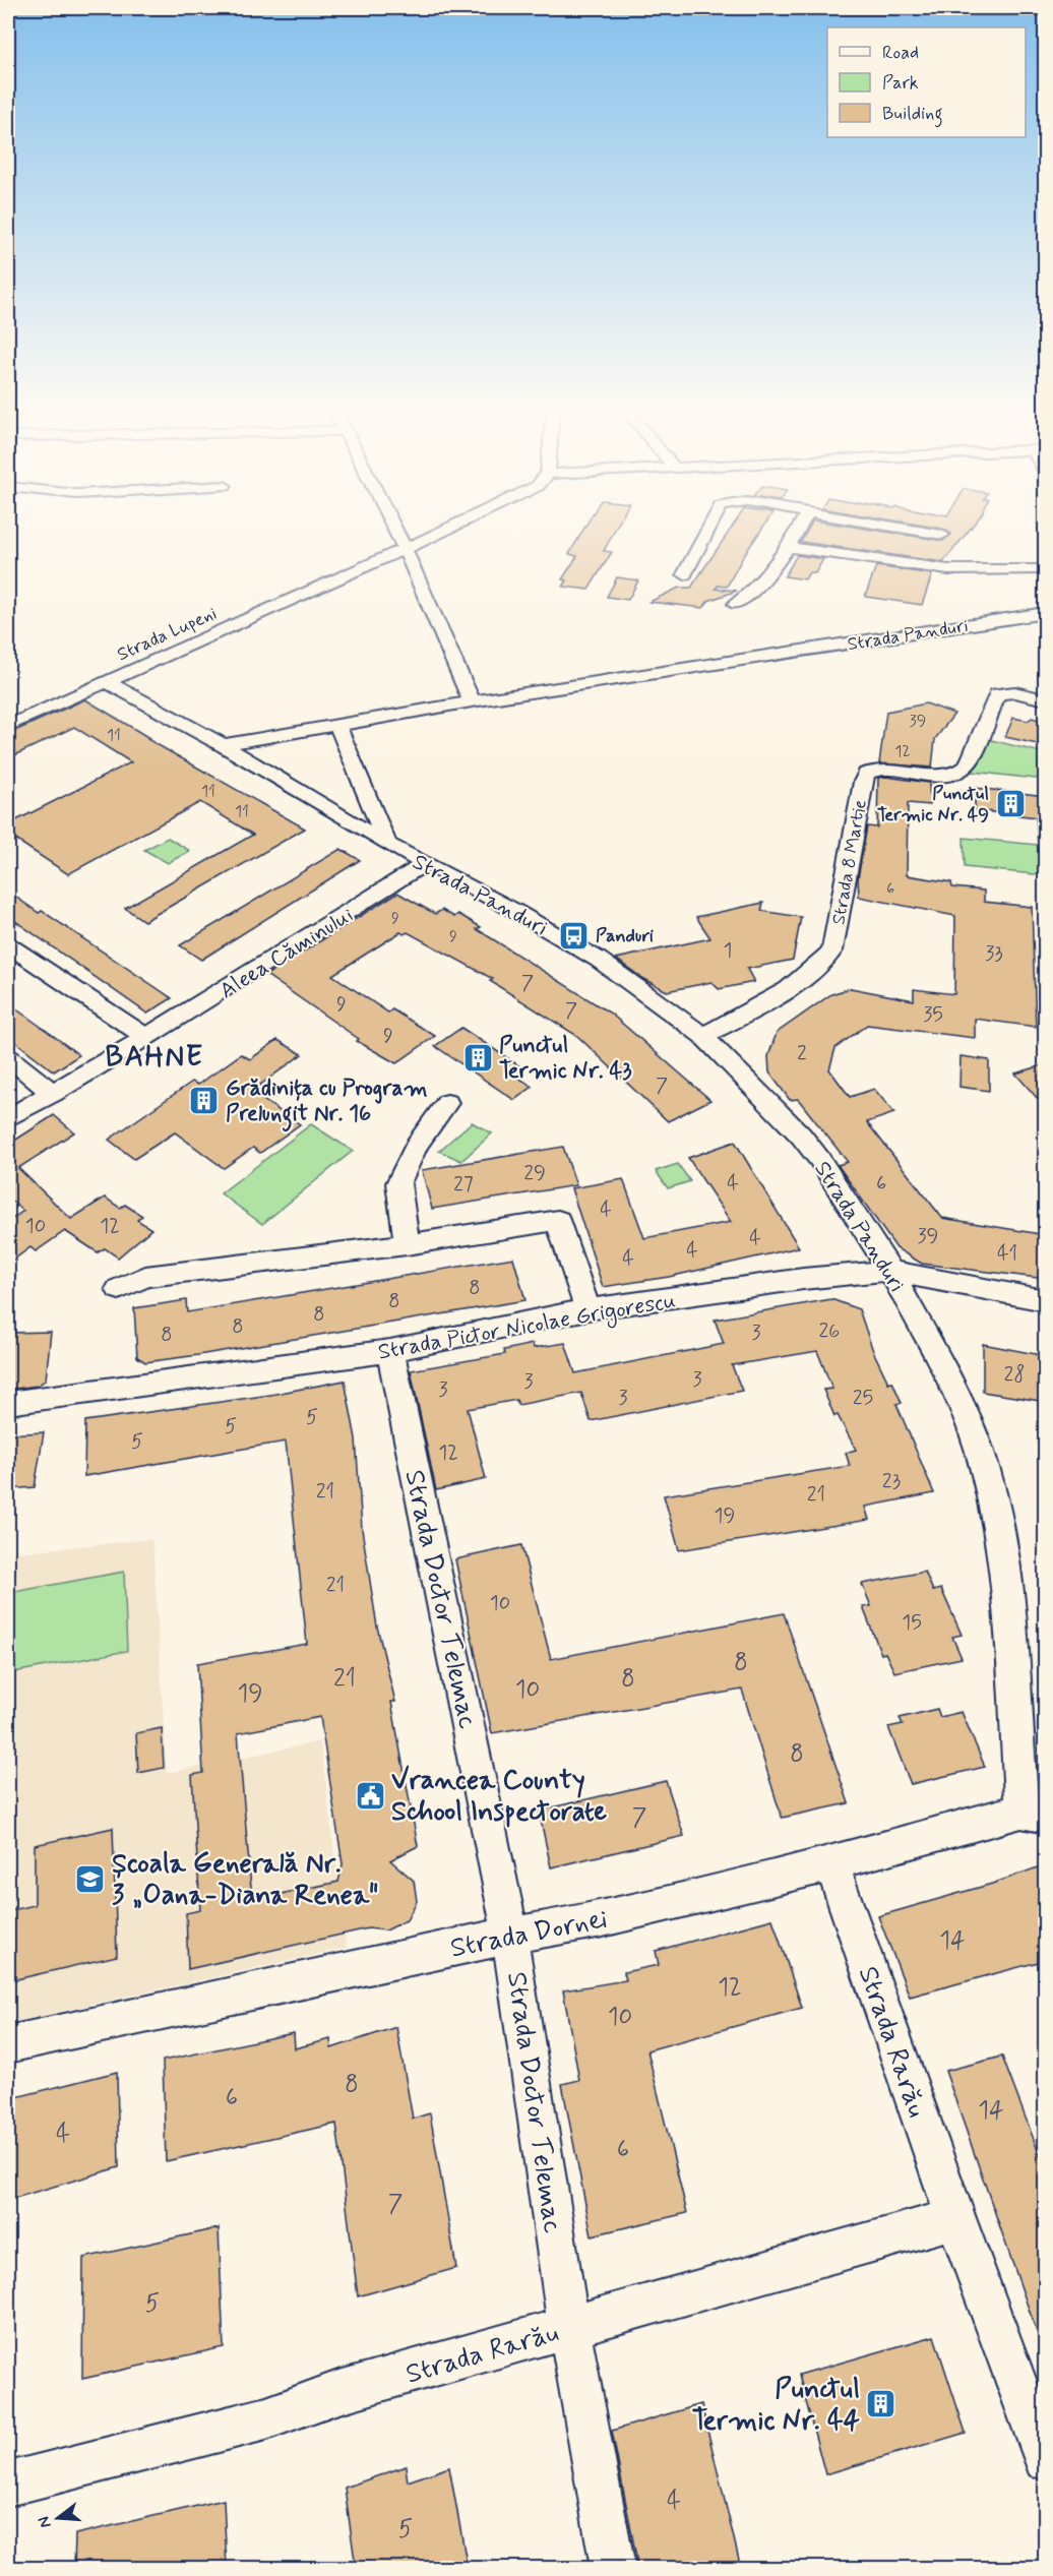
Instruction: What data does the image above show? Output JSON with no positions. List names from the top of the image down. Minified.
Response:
{"streets":{"street":["Strada Lupeni","Strada Panduri","Strada 8 Martie","Aleea Căminului","Strada Pictor Nicolae Grigorescu","Strada Doctor Telemac","Strada Dornei","Strada Rarău"]},"crossings":[["Strada Lupeni","Strada Panduri"],["Strada Panduri","Strada 8 Martie"],["Strada Panduri","Aleea Căminului"],["Strada Panduri","Strada Pictor Nicolae Grigorescu"],["Strada Panduri","Strada Dornei"],["Strada Pictor Nicolae Grigorescu","Strada Doctor Telemac"],["Strada Doctor Telemac","Strada Dornei"],["Strada Doctor Telemac","Strada Rarău"],["Strada Dornei","Strada Rarău"]],"districts":["BAHNE"],"places":{"building":["Punctul Termic Nr. 49","Punctul Termic Nr. 43","Grădinița cu Program Prelungit Nr. 16","Punctul Termic Nr. 44"],"bus stop":["Panduri"],"public building":["Vrancea County School Inspectorate"],"school or university":["Școala Generală Nr. 3 „Oana-Diana Renea\""]},"house_numbers":["39","11","12","11","11","6","9","9","1","33","7","9","7","35","9","2","7","29","4","6","27","4","10","12","39","4","4","41","4","8","8","8","8","26","3","8","28","3","3","3","3","25","5","5","5","12","23","21","21","19","21","10","15","8","21","8","10","19","8","7","14","12","10","8","6","14","4","6","7","5","4","5"],"legend":["Road","Park","Building"],"north":"left"}
